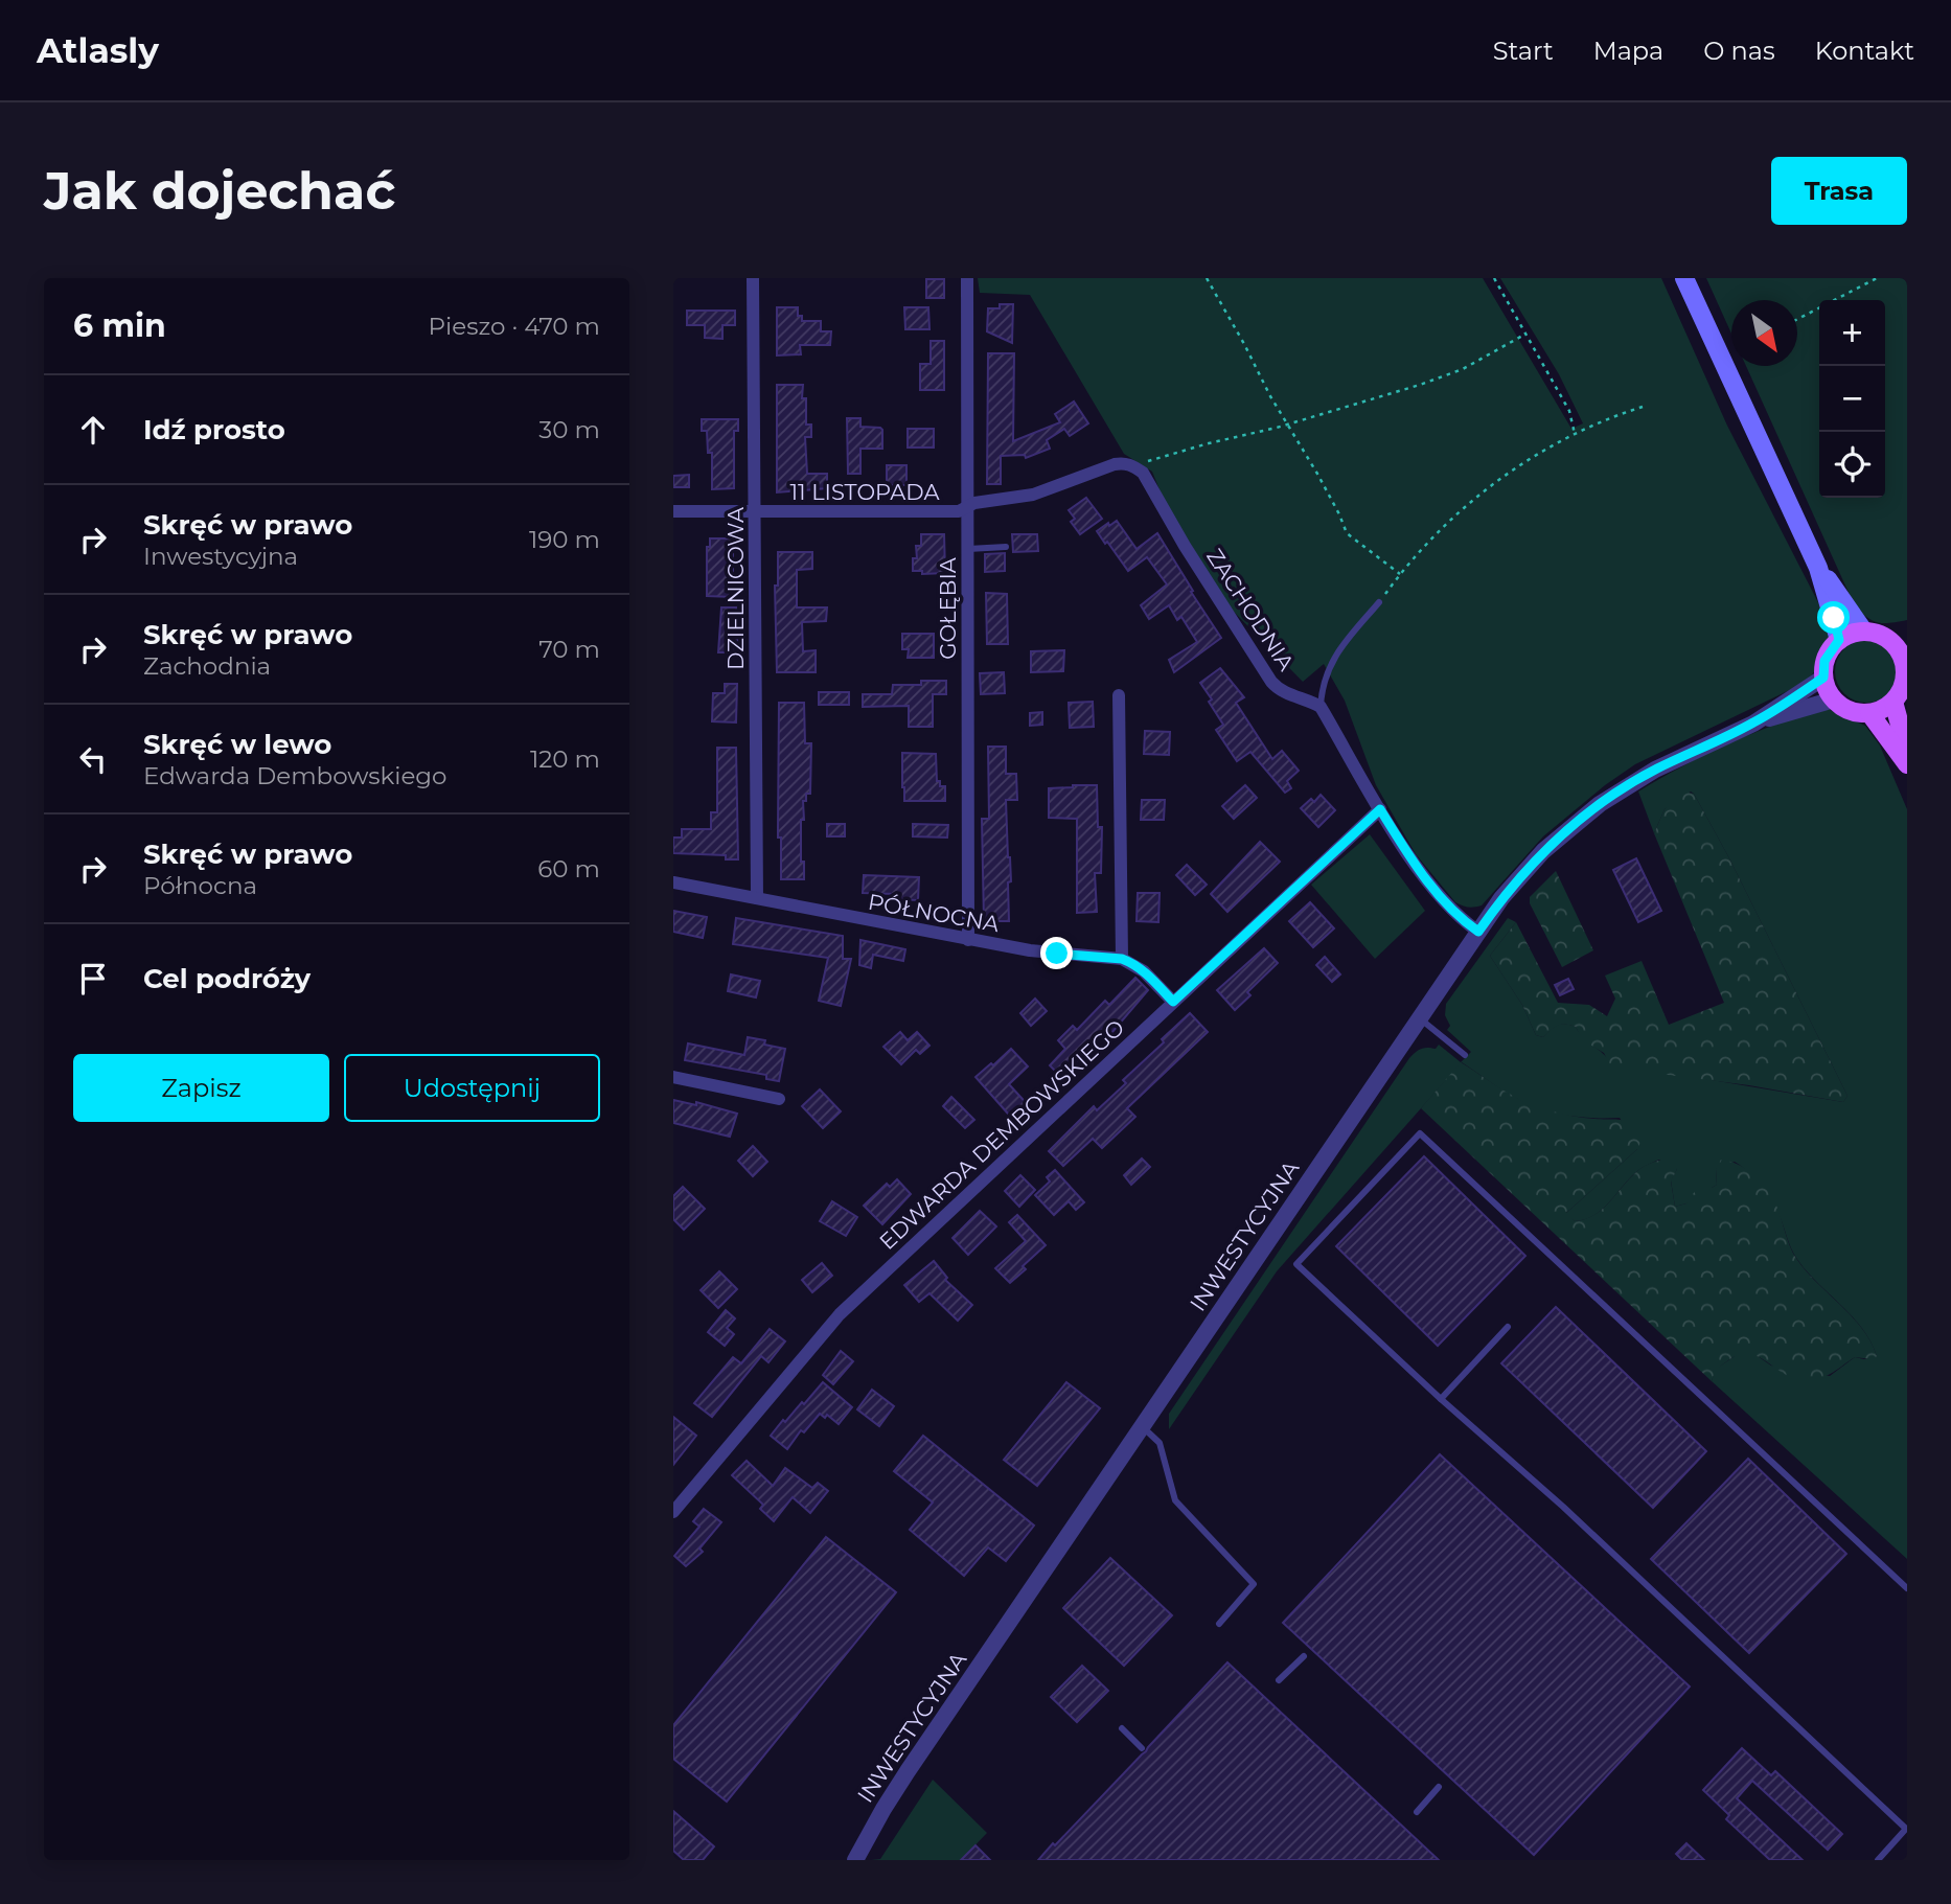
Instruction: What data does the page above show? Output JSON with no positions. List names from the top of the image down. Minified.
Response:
{"streets":{"street":["11 LISTOPADA","DZIELNICOWA","GOŁĘBIA","ZACHODNIA","PÓŁNOCNA","EDWARDA DEMBOWSKIEGO","INWESTYCYJNA"]},"crossings":[["11 LISTOPADA","DZIELNICOWA"],["11 LISTOPADA","GOŁĘBIA"],["11 LISTOPADA","ZACHODNIA"],["DZIELNICOWA","PÓŁNOCNA"],["GOŁĘBIA","PÓŁNOCNA"],["PÓŁNOCNA","EDWARDA DEMBOWSKIEGO"]],"north":"bottom right","page":{"header":"Atlasly","nav":["Start","Mapa","O nas","Kontakt"],"buttons":["Trasa",["Zapisz","Udostępnij"]],"title":"Jak dojechać","heading":["6 min","Pieszo · 470 m"],"map_buttons":["+","−"],"list":[["Idź prosto","30 m"],["Skręć w prawo","Inwestycyjna","190 m"],["Skręć w prawo","Zachodnia","70 m"],["Skręć w lewo","Edwarda Dembowskiego","120 m"],["Skręć w prawo","Północna","60 m"],"Cel podróży"]}}
